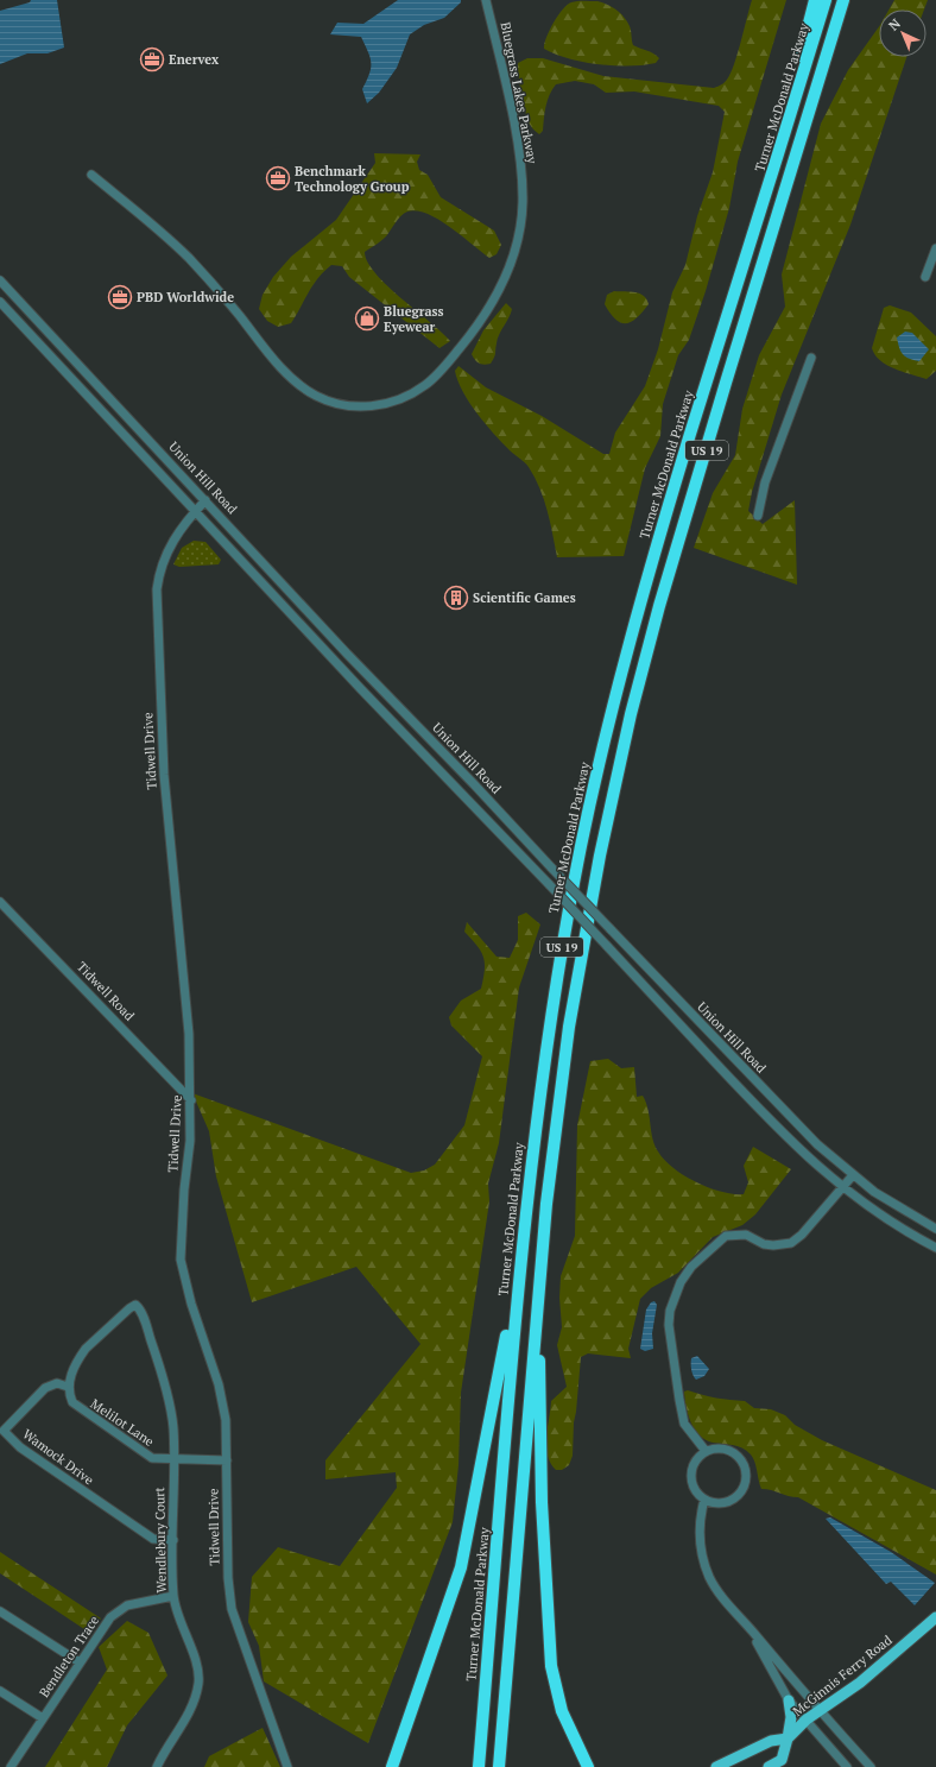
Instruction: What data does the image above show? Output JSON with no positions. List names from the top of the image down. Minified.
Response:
{"streets":{"highway":["Turner McDonald Parkway","US 19"],"main road":["McGinnis Ferry Road"],"street":["Bluegrass Lakes Parkway","Union Hill Road","Tidwell Drive","Tidwell Road","Melilot Lane","Wamock Drive","Wendlebury Court","Bendleton Trace"]},"crossings":[["Union Hill Road","Tidwell Drive"],["Tidwell Drive","Tidwell Road"],["Tidwell Drive","Melilot Lane"],["Melilot Lane","Wamock Drive"],["Melilot Lane","Wendlebury Court"],["Wamock Drive","Wendlebury Court"],["Wendlebury Court","Bendleton Trace"]],"places":{"office":["Enervex","Benchmark Technology Group","PBD Worldwide"],"shop":["Bluegrass Eyewear"],"building":["Scientific Games"]},"north":"top left"}
